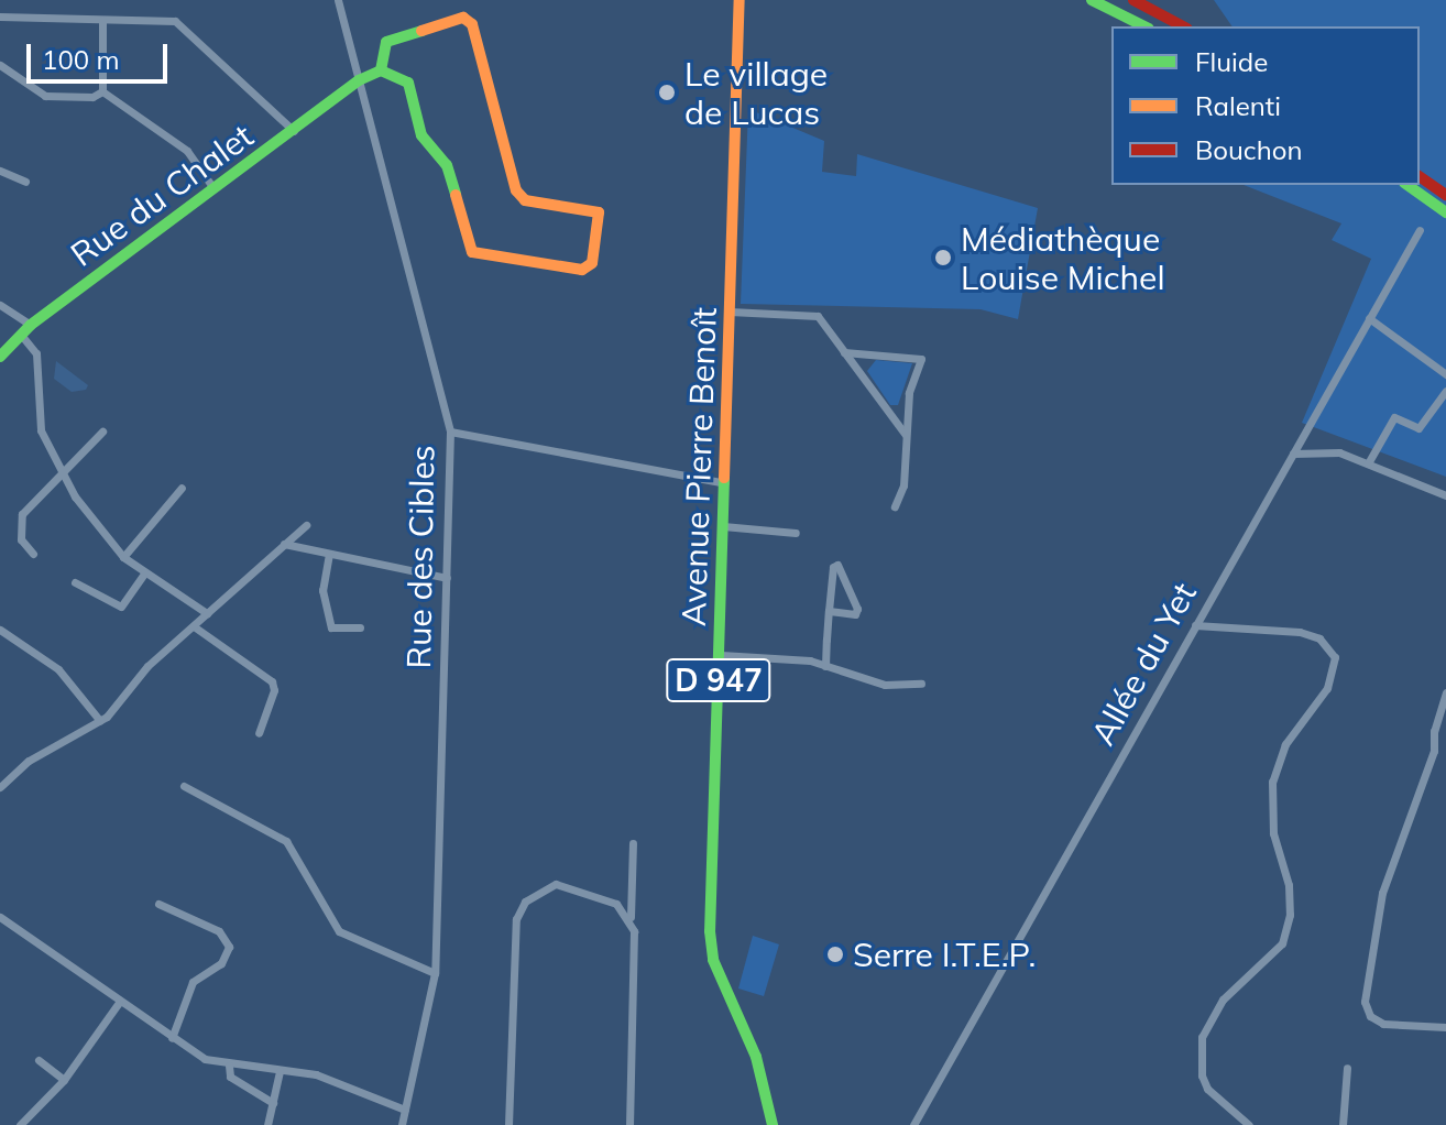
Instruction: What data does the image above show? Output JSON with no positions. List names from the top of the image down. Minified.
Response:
{"streets":{"main road":["Rue du Chalet","Avenue Pierre Benoît","D 947"],"street":["Rue des Cibles","Allée du Yet"]},"crossings":[["Rue du Chalet","Rue des Cibles"]],"places":["Le village de Lucas","Médiathèque Louise Michel","Serre I.T.E.P."],"legend":["Fluide","Ralenti","Bouchon"],"scale_bar":"100 m"}
